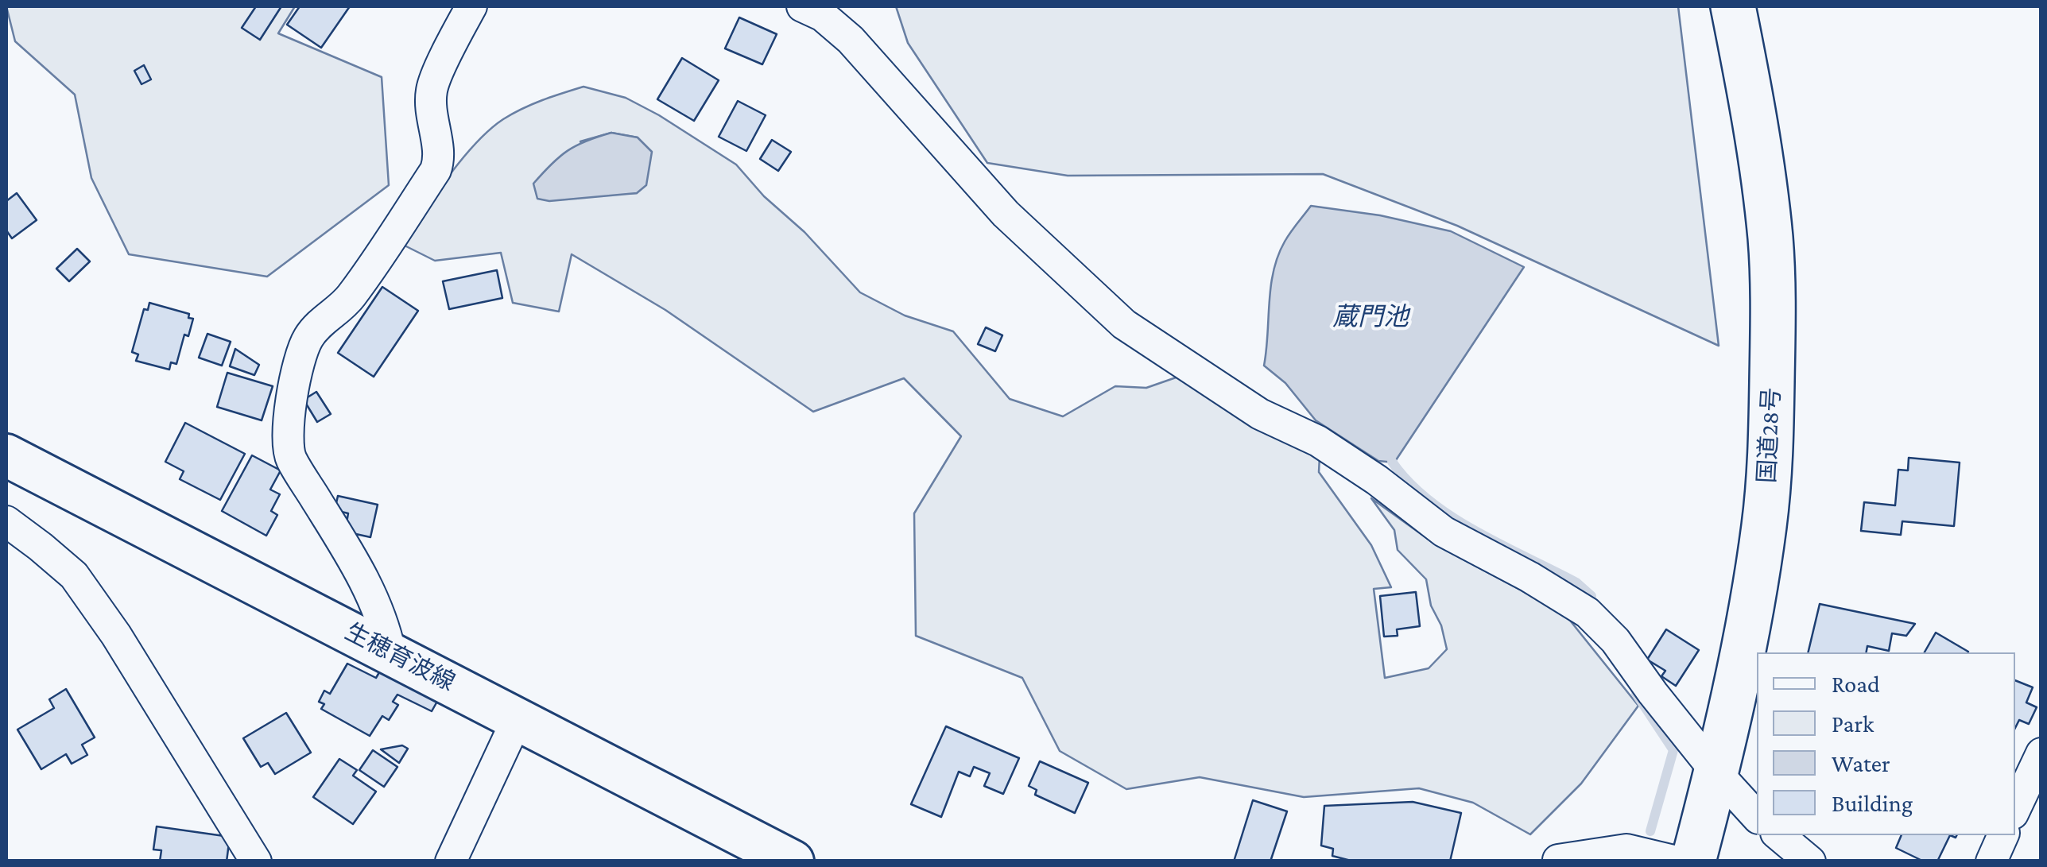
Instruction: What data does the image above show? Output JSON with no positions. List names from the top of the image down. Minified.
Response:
{"streets":{"highway":["国道28号"],"main road":["生穂育波線"]},"water":["蔵門池"],"legend":["Road","Park","Water","Building"]}
